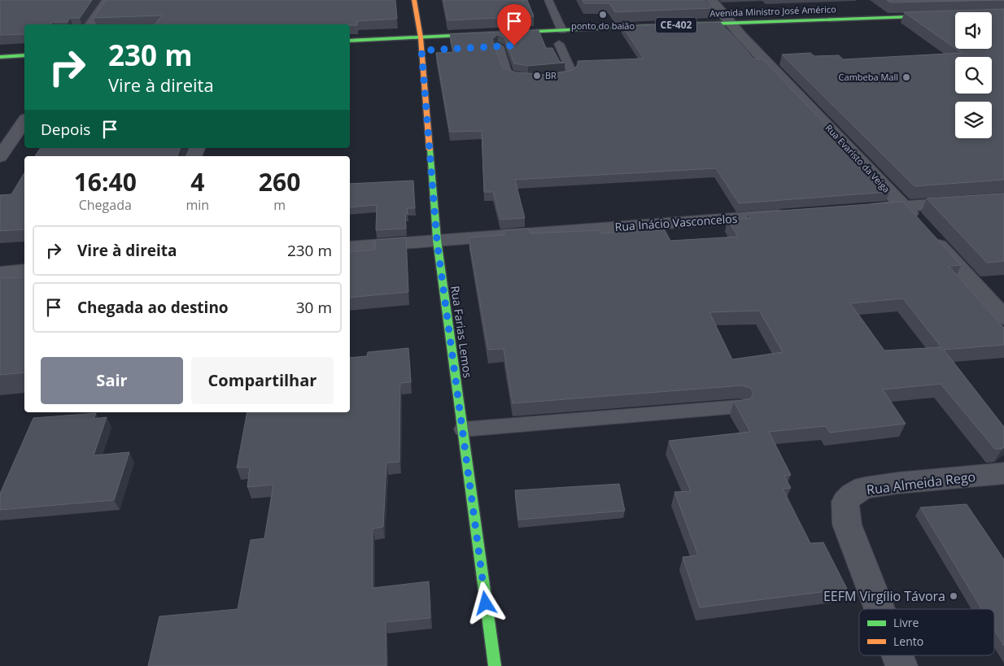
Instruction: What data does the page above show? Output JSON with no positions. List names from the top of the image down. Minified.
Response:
{"streets":{"street":["Avenida Ministro José Américo","CE-402","Rua Evaristo da Veiga","Rua Inácio Vasconcelos","Rua Farias Lemos","Rua Almeida Rego"]},"crossings":[["Avenida Ministro José Américo","Rua Evaristo da Veiga"],["CE-402","Rua Farias Lemos"],["Rua Inácio Vasconcelos","Rua Farias Lemos"]],"places":["ponto do baião","BR","Cambeba Mall","EEFM Virgílio Távora"],"legend":["Livre","Lento"],"page":{"turn":["230 m","Vire à direita"],"then":"Depois","eta":["16:40","Chegada","4","min","260","m"],"list":[{"name":"Vire à direita","value":"230 m"},{"name":"Chegada ao destino","value":"30 m"}],"buttons":["Sair","Compartilhar"]}}
